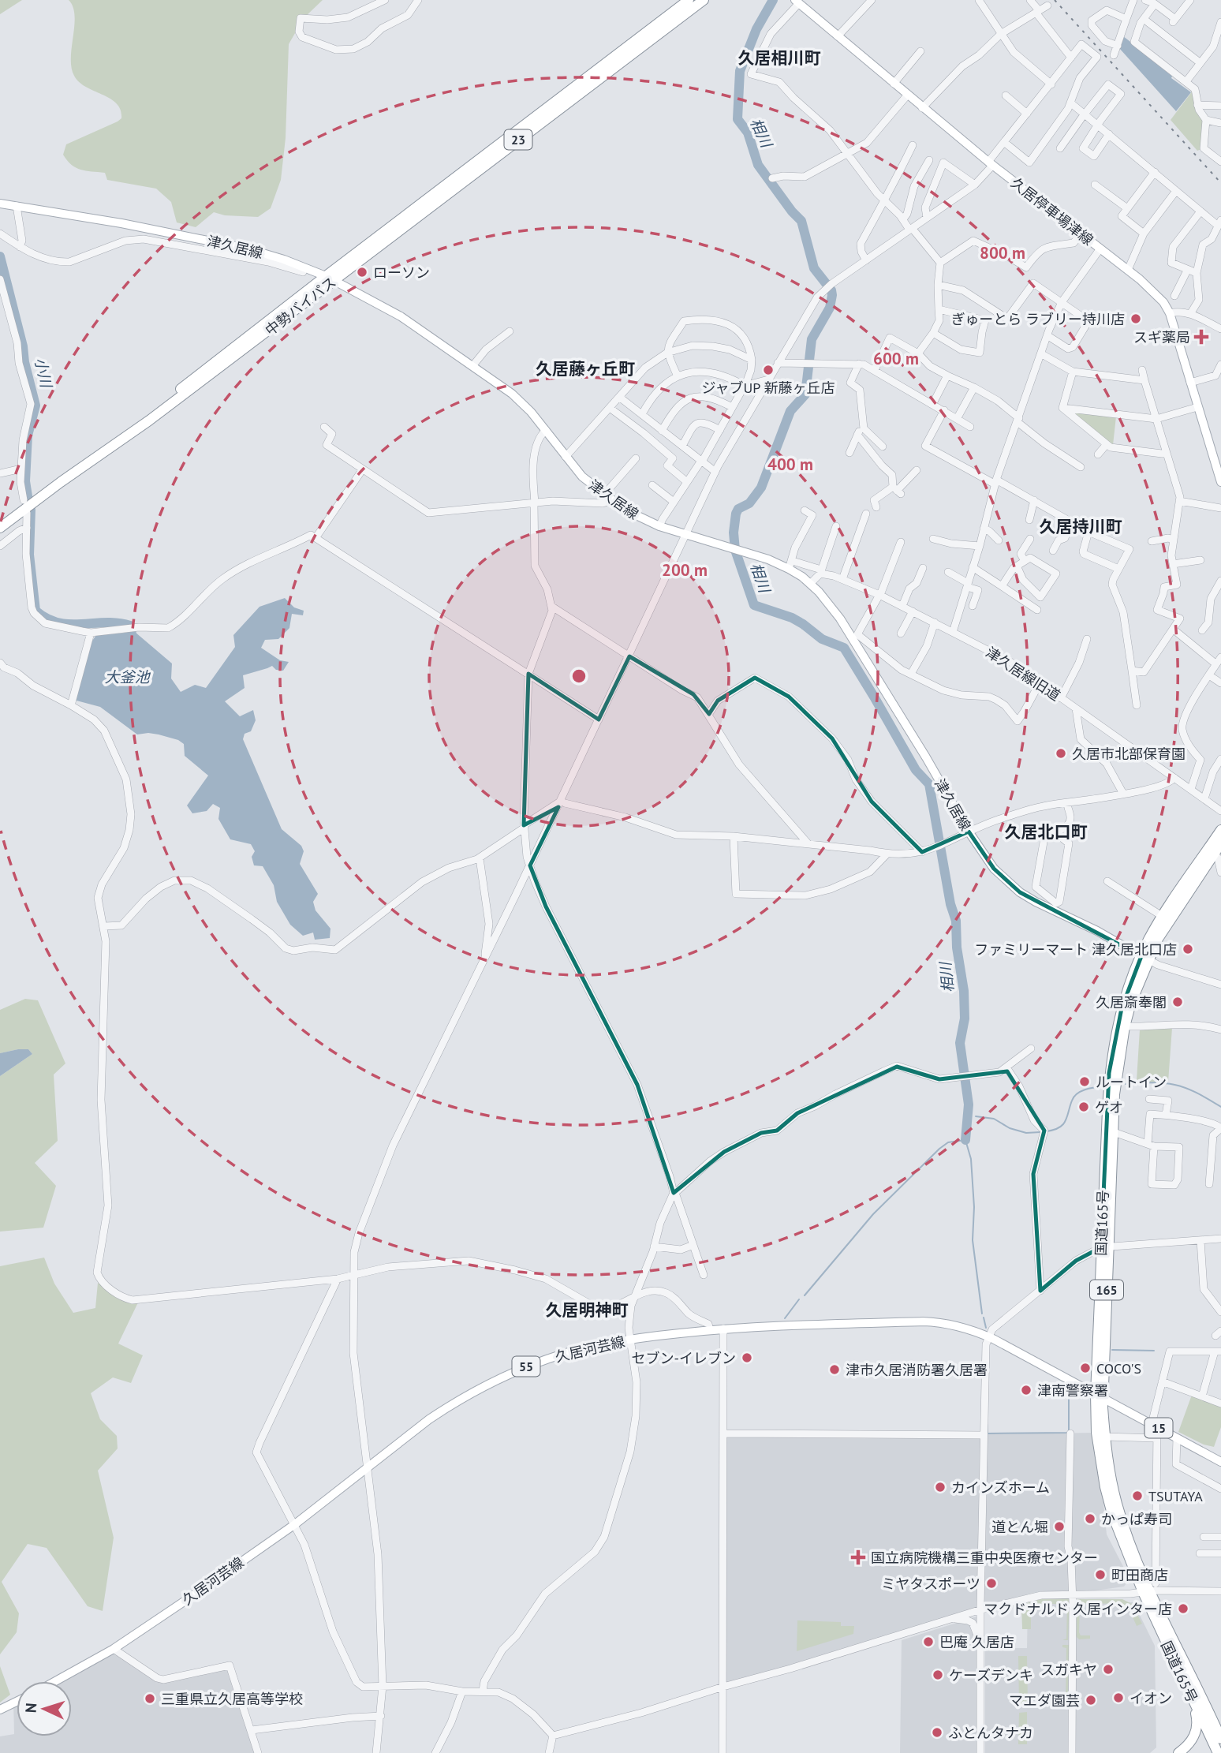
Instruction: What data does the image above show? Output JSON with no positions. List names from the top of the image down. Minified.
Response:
{"streets":{"highway":["23","中勢バイパス","国道165号","165"],"main road":["久居停車場津線","津久居線","久居河芸線","55","15"],"street":["津久居線旧道"]},"crossings":[["津久居線","中勢バイパス"],["津久居線","津久居線旧道"],["津久居線","国道165号"],["国道165号","久居河芸線"],["国道165号","15"],["久居河芸線","15"]],"districts":["久居相川町","久居藤ヶ丘町","久居持川町","久居北口町","久居明神町"],"water":["相川","小川","大釜池"],"places":{"other":["ローソン","ぎゅーとら ラブリー持川店","ジャブUP 新藤ヶ丘店","久居市北部保育園","ファミリーマート 津久居北口店","久居斎奉閣","ルートイン","ゲオ","セブン-イレブン","COCO'S","津市久居消防署久居署","津南警察署","カインズホーム","TSUTAYA","かっぱ寿司","道とん堀","町田商店","ミヤタスポーツ","マクドナルド 久居インター店","巴庵 久居店","スガキヤ","ケーズデンキ","イオン","三重県立久居高等学校","マエダ園芸","ふとんタナカ"],"health":["スギ薬局","国立病院機構三重中央医療センター"]},"north":"left","rings":["800 m","600 m","400 m","200 m"]}
